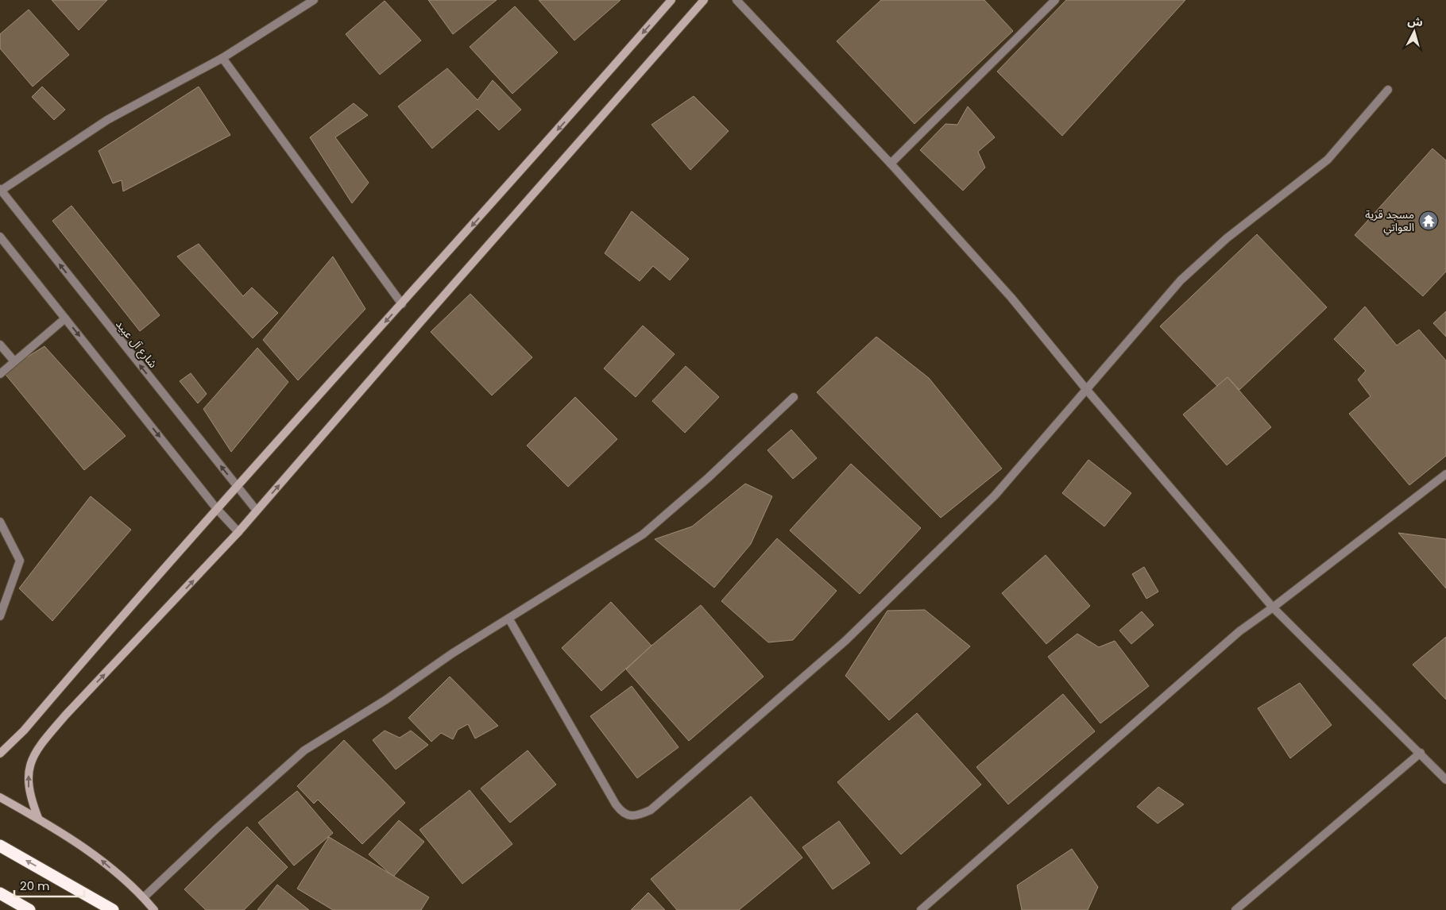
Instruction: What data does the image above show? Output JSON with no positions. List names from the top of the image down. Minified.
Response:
{"streets":{"street":["شارع آل عبيد"]},"places":{"temple":["مسجد قرية العواتي"]},"scale_bar":"20 m","north":"top"}
